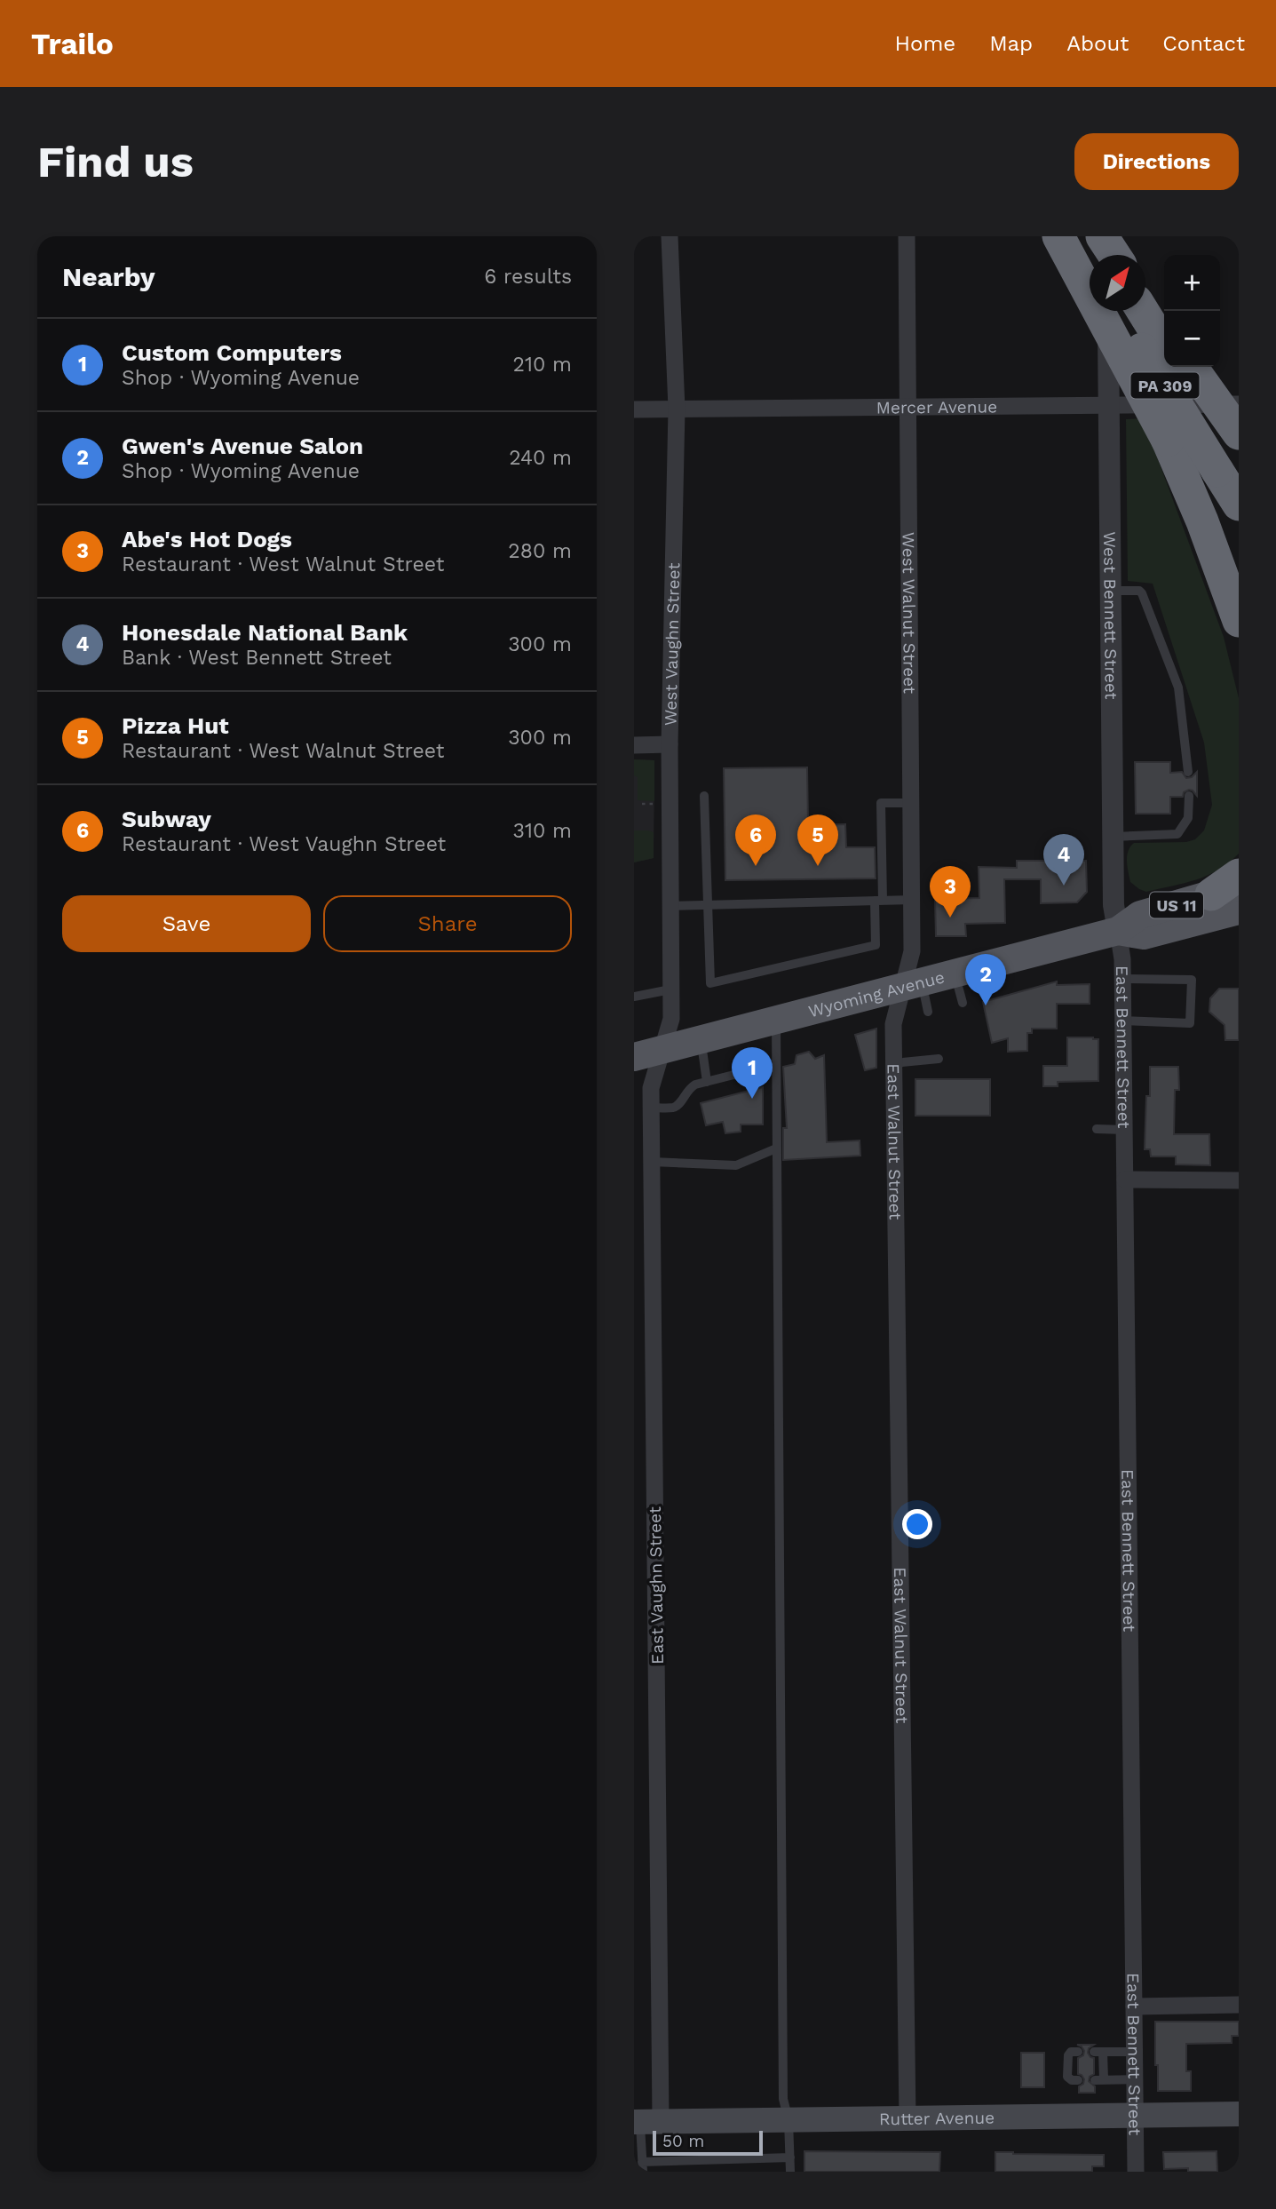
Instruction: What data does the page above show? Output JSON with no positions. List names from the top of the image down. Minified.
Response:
{"streets":{"highway":["PA 309"],"main road":["US 11","Wyoming Avenue","Rutter Avenue"],"street":["Mercer Avenue","West Walnut Street","West Bennett Street","West Vaughn Street","East Bennett Street","East Walnut Street","East Vaughn Street"]},"crossings":[["Mercer Avenue","West Walnut Street"],["Mercer Avenue","West Bennett Street"],["Mercer Avenue","West Vaughn Street"],["West Walnut Street","Wyoming Avenue"],["West Walnut Street","East Walnut Street"],["West Bennett Street","Wyoming Avenue"],["West Bennett Street","East Bennett Street"],["West Vaughn Street","Wyoming Avenue"],["West Vaughn Street","East Vaughn Street"],["Wyoming Avenue","East Bennett Street"],["Wyoming Avenue","East Walnut Street"],["Wyoming Avenue","East Vaughn Street"],["East Bennett Street","Rutter Avenue"],["East Walnut Street","Rutter Avenue"],["East Vaughn Street","Rutter Avenue"]],"scale_bar":"50 m","north":"top right","page":{"header":"Trailo","nav":["Home","Map","About","Contact"],"buttons":["Directions",["Save","Share"]],"title":"Find us","heading":["Nearby","6 results"],"map_buttons":["+","−"],"list":[{"mark":"1","name":"Custom Computers","note":"Shop · Wyoming Avenue","value":"210 m"},{"mark":"2","name":"Gwen's Avenue Salon","note":"Shop · Wyoming Avenue","value":"240 m"},{"mark":"3","name":"Abe's Hot Dogs","note":"Restaurant · West Walnut Street","value":"280 m"},{"mark":"4","name":"Honesdale National Bank","note":"Bank · West Bennett Street","value":"300 m"},{"mark":"5","name":"Pizza Hut","note":"Restaurant · West Walnut Street","value":"300 m"},{"mark":"6","name":"Subway","note":"Restaurant · West Vaughn Street","value":"310 m"}],"pins":["5","6","4","3","2","1"],"scale":"50 m"}}
